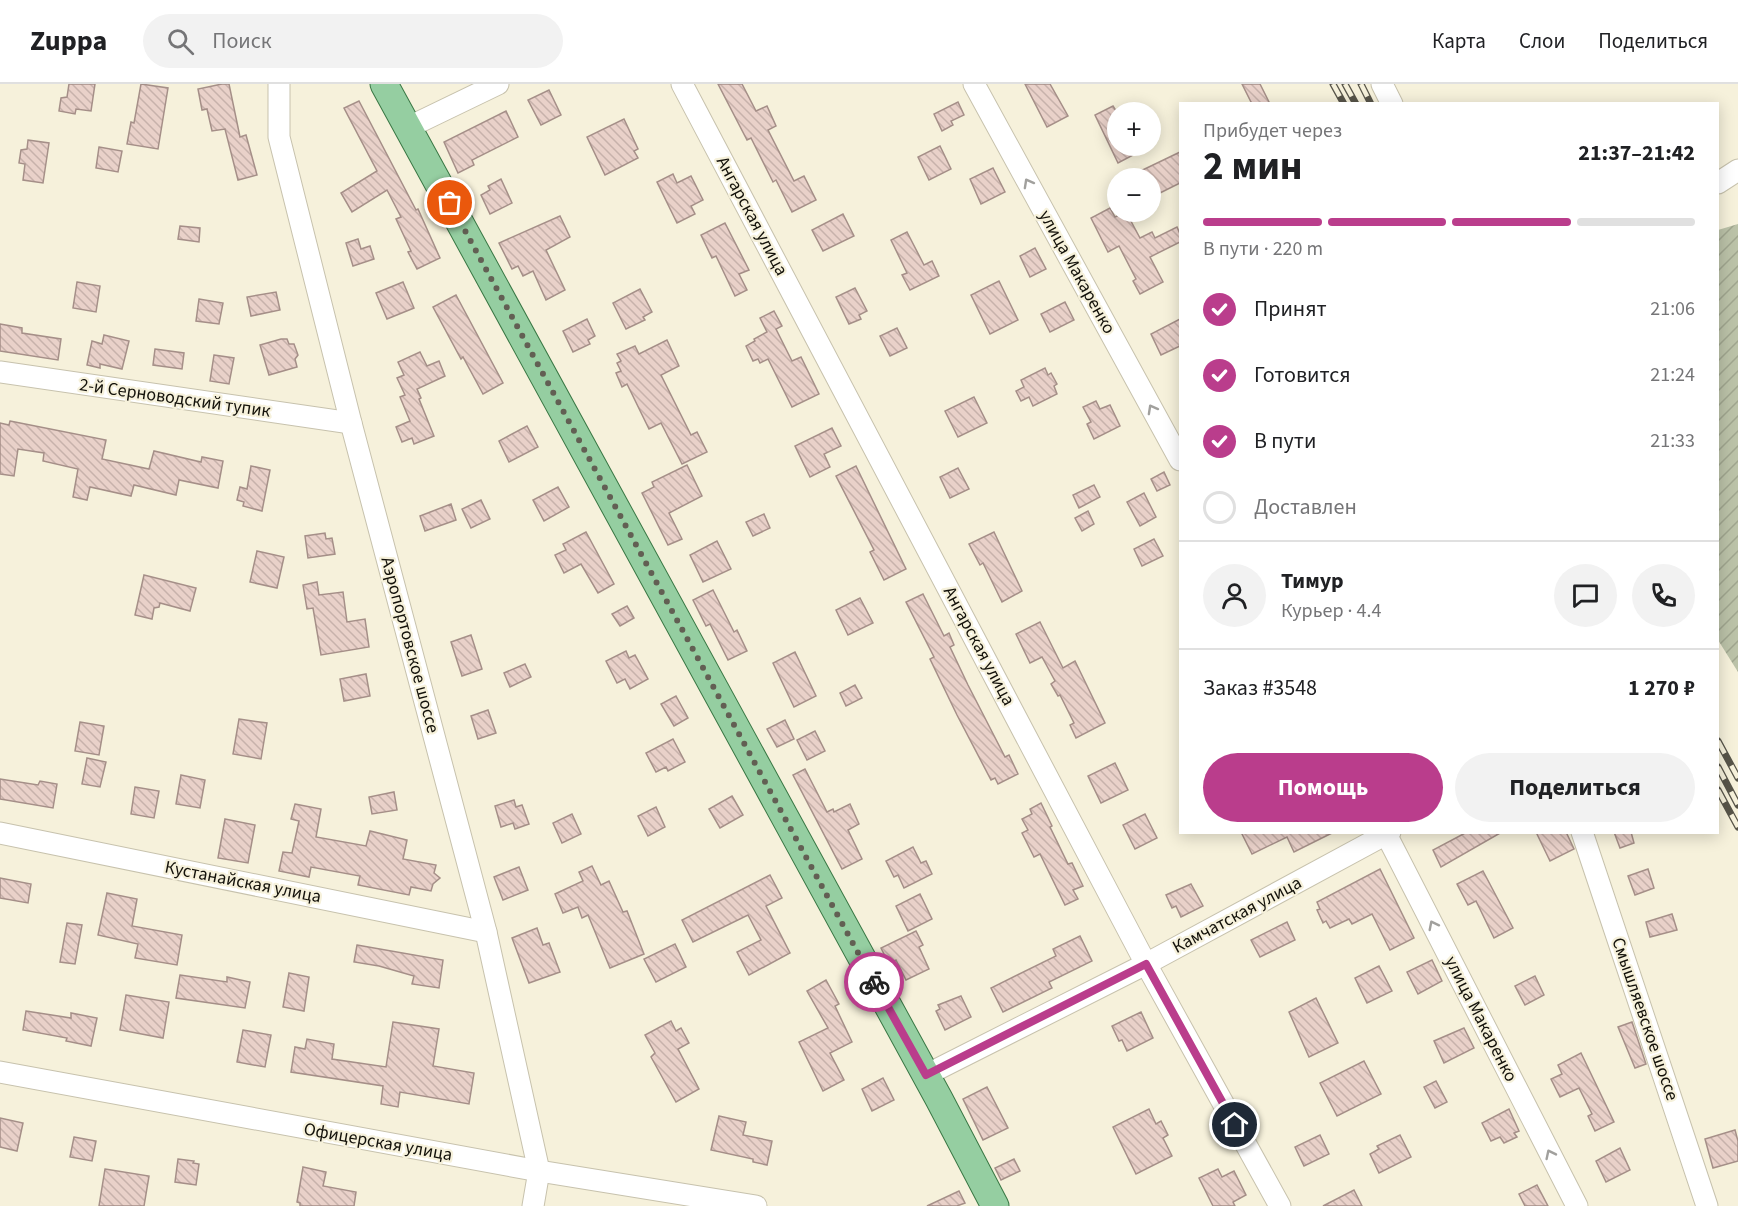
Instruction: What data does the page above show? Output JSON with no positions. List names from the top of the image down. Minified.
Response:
{"streets":{"street":["Ангарская улица","улица Макаренко","2-й Серноводский тупик","Аэропортовское шоссе","Кустанайская улица","Камчатская улица","Смышляевское шоссе","Офицерская улица"]},"crossings":[["Ангарская улица","Камчатская улица"],["2-й Серноводский тупик","Аэропортовское шоссе"],["Аэропортовское шоссе","Кустанайская улица"],["Аэропортовское шоссе","Офицерская улица"]],"one_way":["улица Макаренко"],"page":{"header":"Zuppa","search":"Поиск","nav":["Карта","Слои","Поделиться"],"map_buttons":["+","−"],"heading":["2 мин","Прибудет через","21:37–21:42"],"panel":["Тимур","Курьер · 4.4","Заказ #3548","1 270 ₽"],"bar":"В пути · 220 m","list":[["Принят","21:06"],["Готовится","21:24"],["В пути","21:33"],"Доставлен"],"buttons":["Помощь","Поделиться"]}}
